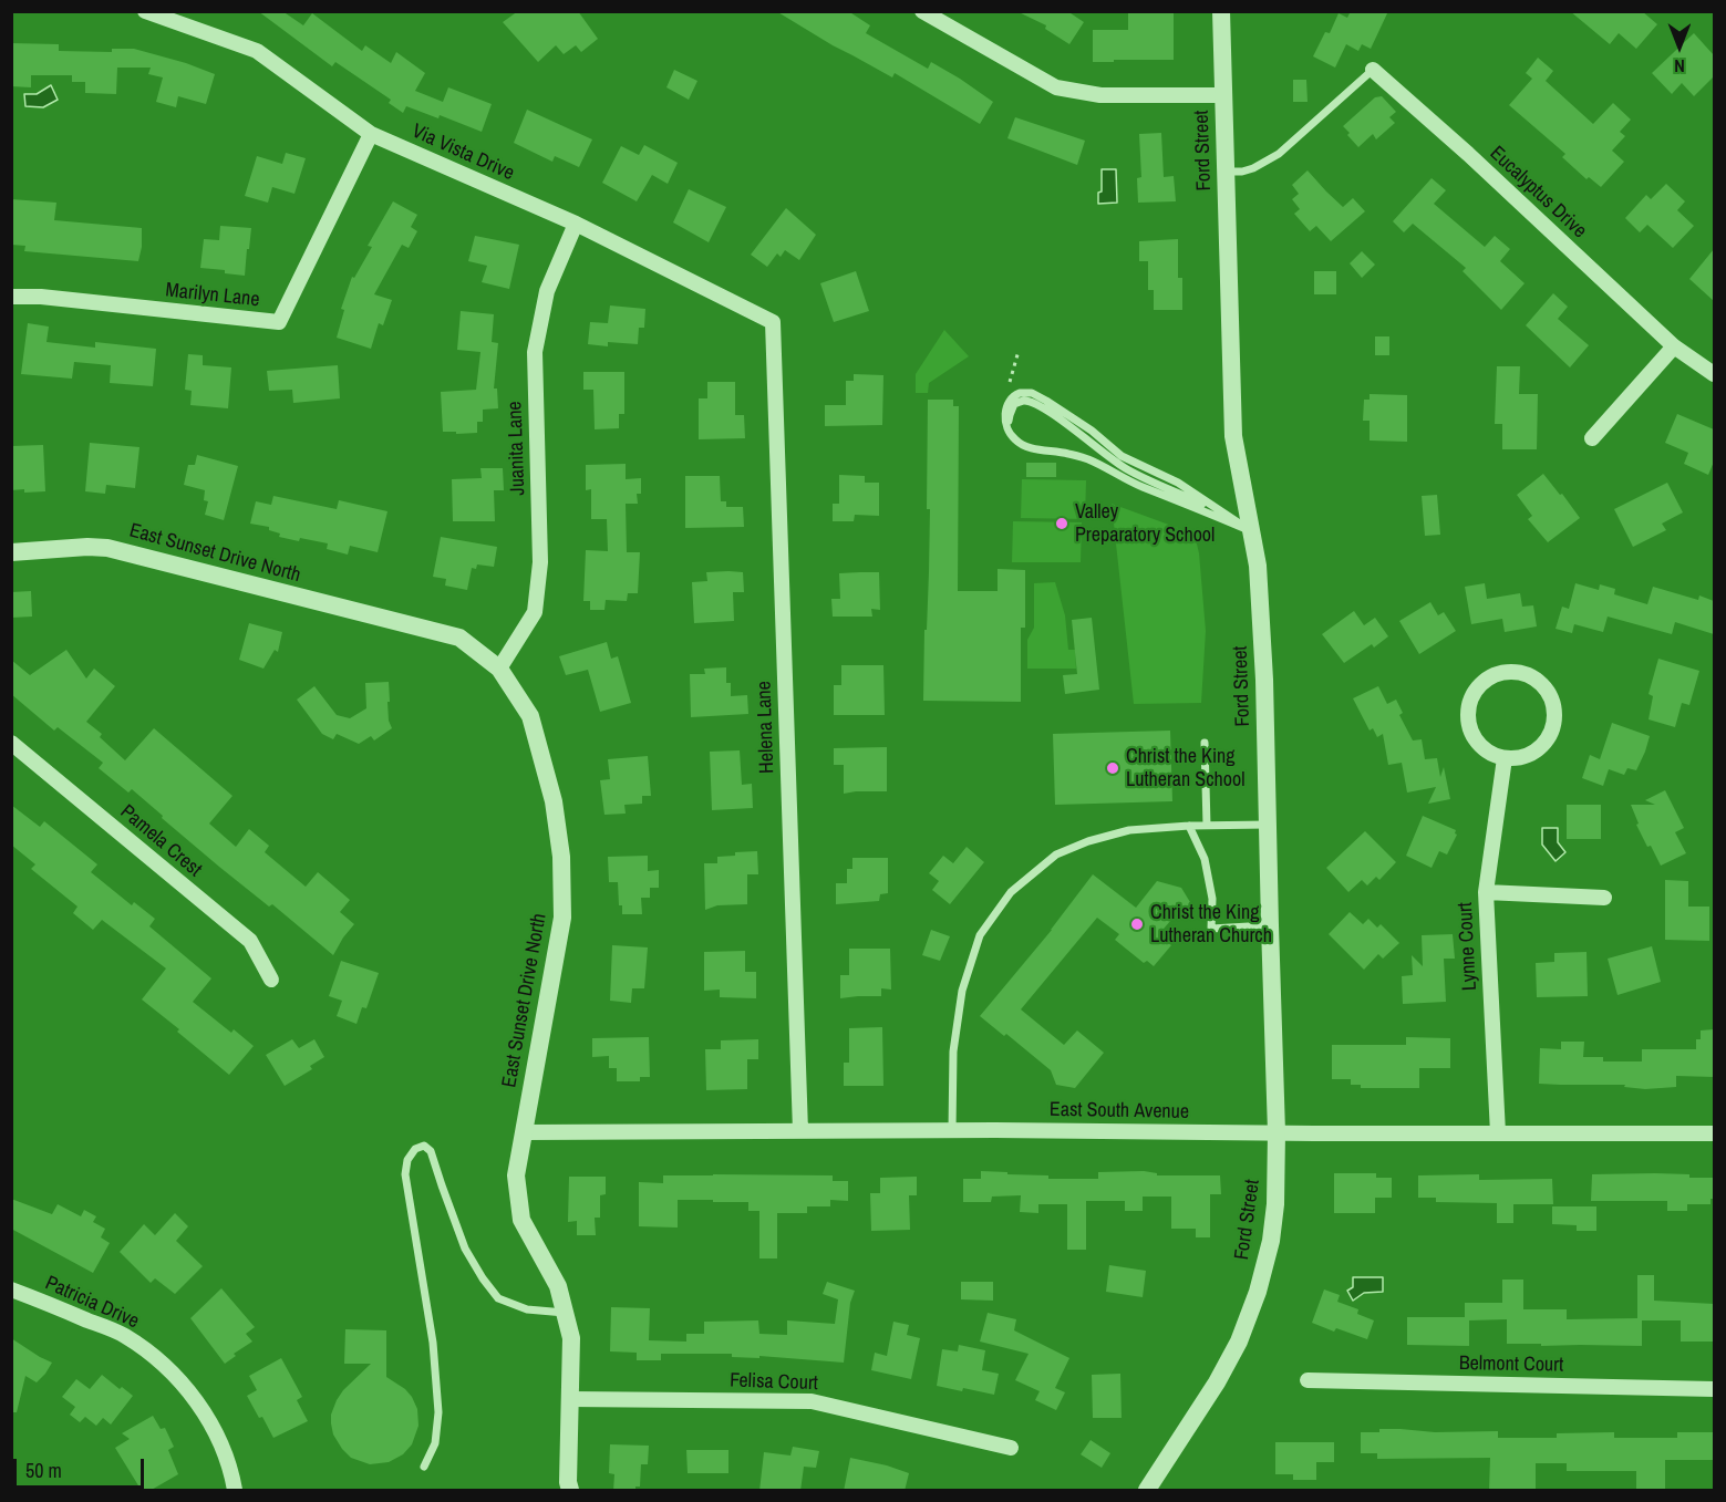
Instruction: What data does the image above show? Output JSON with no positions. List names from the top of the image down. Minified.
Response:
{"streets":{"street":["Ford Street","Via Vista Drive","Eucalyptus Drive","Marilyn Lane","Juanita Lane","East Sunset Drive North","Helena Lane","Pamela Crest","Lynne Court","East South Avenue","Patricia Drive","Belmont Court","Felisa Court"]},"crossings":[["Ford Street","East South Avenue"],["Via Vista Drive","Marilyn Lane"],["Via Vista Drive","Juanita Lane"],["Via Vista Drive","Helena Lane"],["Juanita Lane","East Sunset Drive North"],["East Sunset Drive North","East South Avenue"],["East Sunset Drive North","Felisa Court"],["Helena Lane","East South Avenue"],["Lynne Court","East South Avenue"]],"places":["Valley Preparatory School","Christ the King Lutheran School","Christ the King Lutheran Church"],"scale_bar":"50 m","north":"bottom"}
